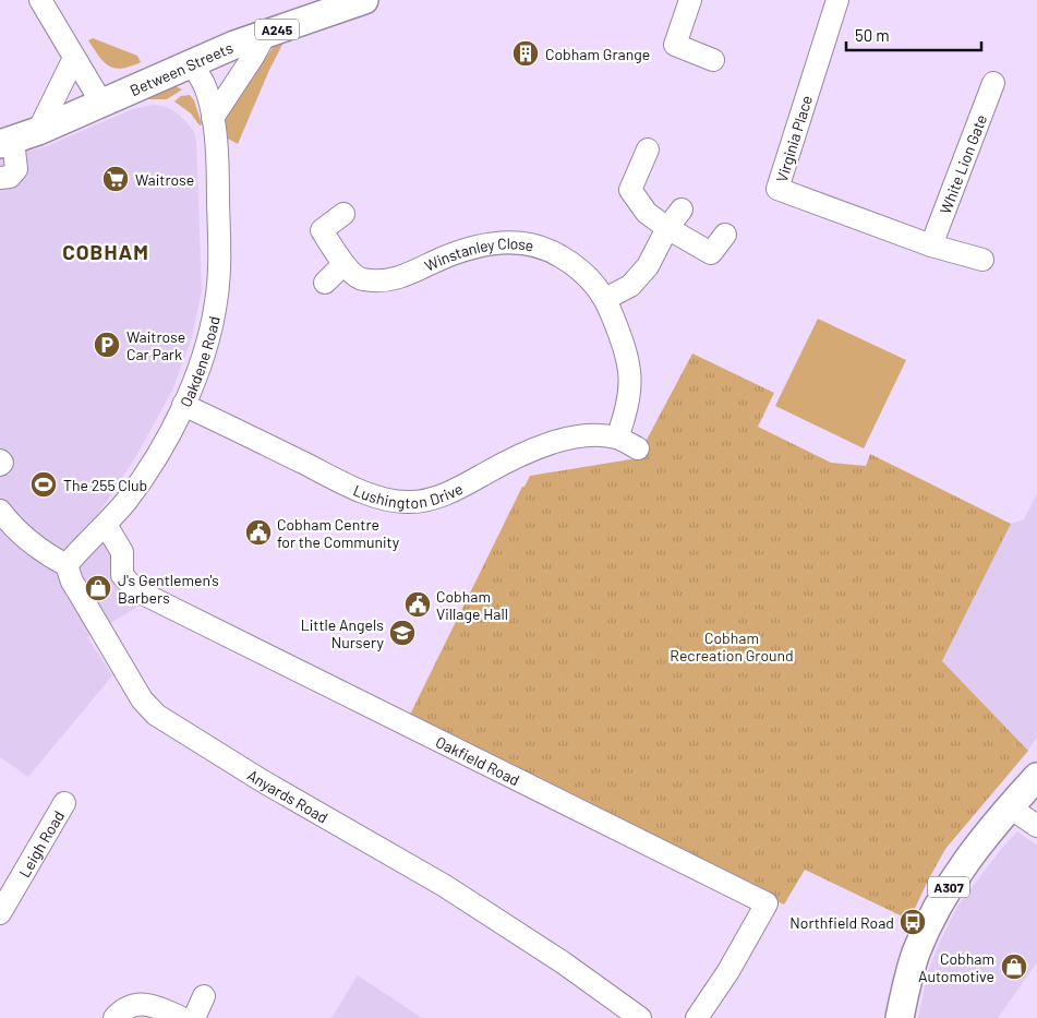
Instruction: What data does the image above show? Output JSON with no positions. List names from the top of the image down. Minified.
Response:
{"streets":{"main road":["A245","Between Streets","A307"],"street":["Virginia Place","White Lion Gate","Winstanley Close","Oakdene Road","Lushington Drive","Oakfield Road","Anyards Road","Leigh Road"]},"crossings":[["Between Streets","Oakdene Road"],["Virginia Place","White Lion Gate"],["Winstanley Close","Lushington Drive"],["Oakdene Road","Lushington Drive"],["Oakdene Road","Oakfield Road"],["Oakdene Road","Anyards Road"]],"districts":["COBHAM"],"parks":["Cobham Recreation Ground"],"places":{"building":["Cobham Grange"],"supermarket":["Waitrose"],"parking":["Waitrose Car Park"],"sports":["The 255 Club"],"public building":["Cobham Centre for the Community","Cobham Village Hall"],"shop":["J's Gentlemen's Barbers","Cobham Automotive"],"school or university":["Little Angels Nursery"],"bus stop":["Northfield Road"]},"scale_bar":"50 m"}
